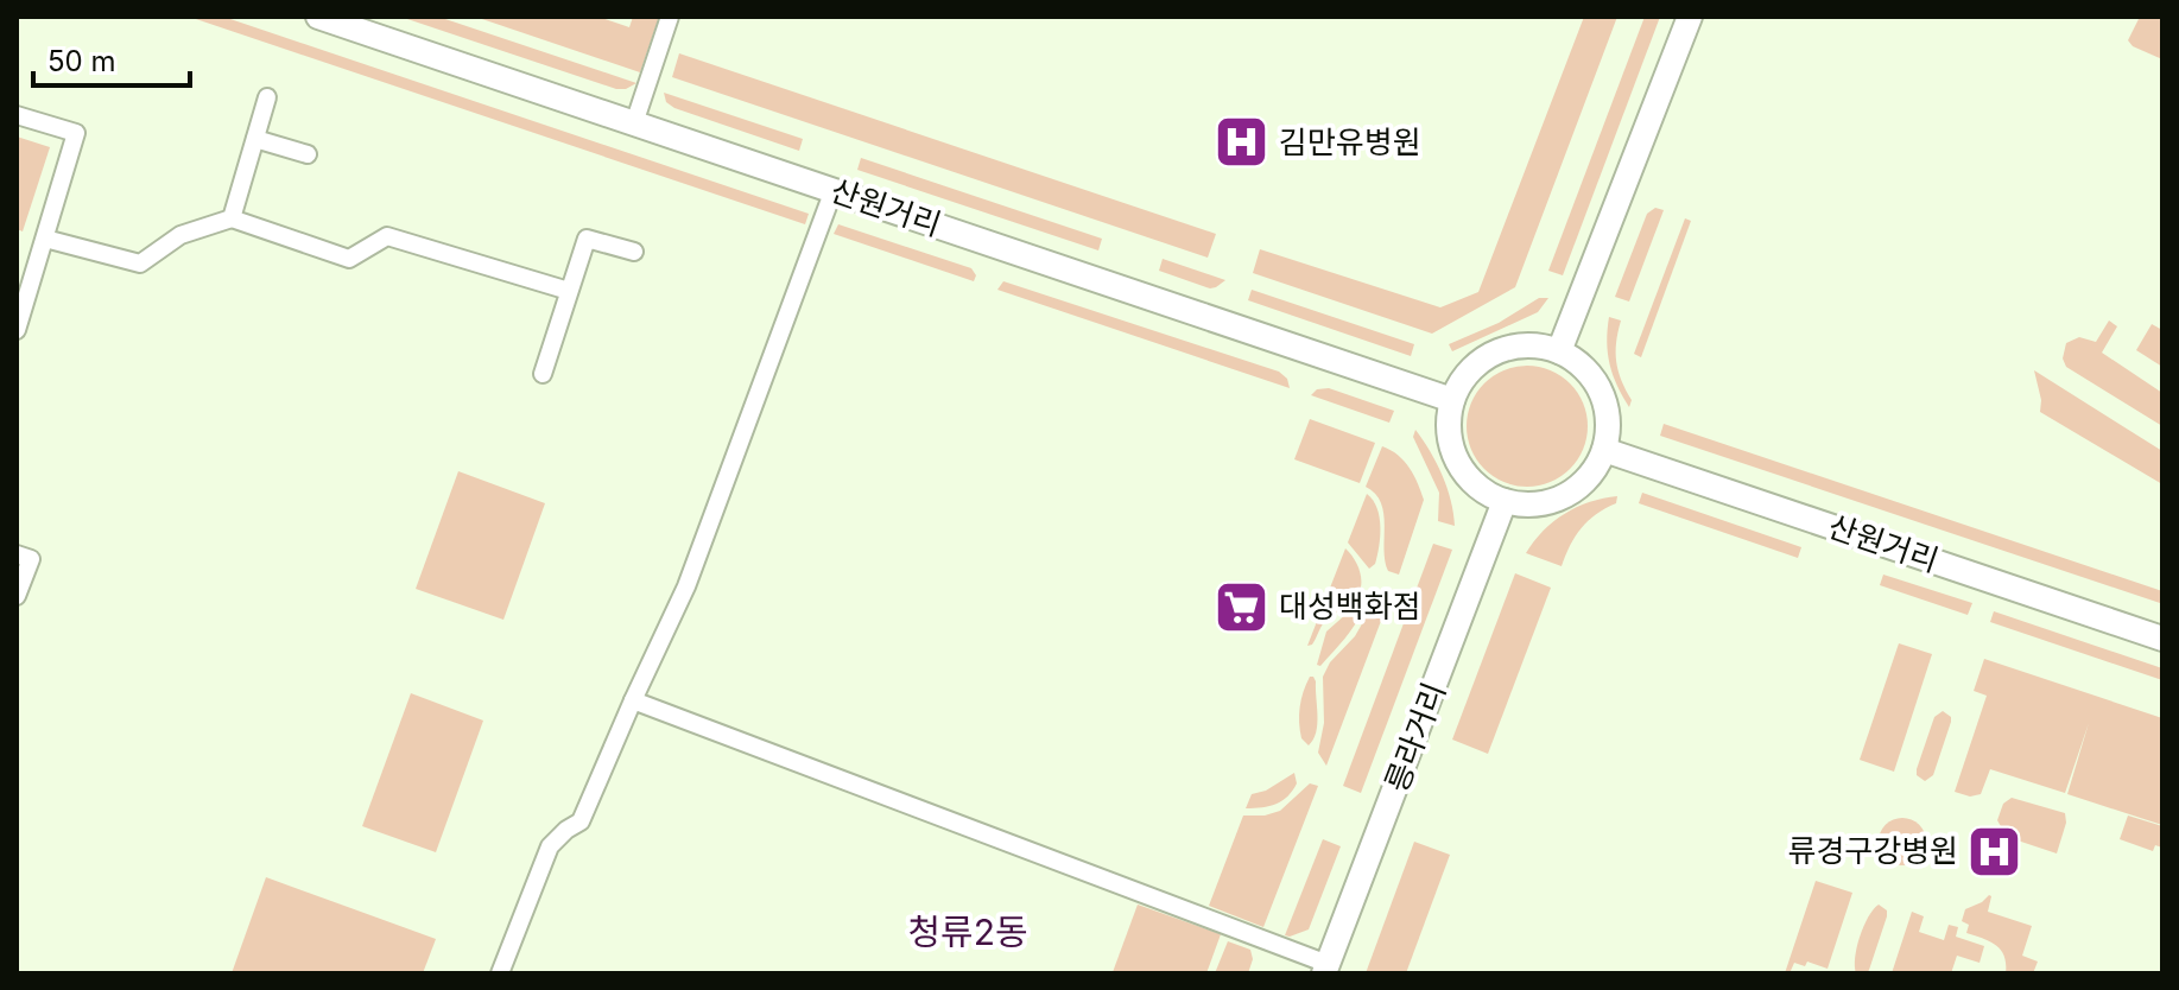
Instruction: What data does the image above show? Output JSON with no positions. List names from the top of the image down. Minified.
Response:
{"streets":{"main road":["산원거리","릉라거리"]},"crossings":[["산원거리","릉라거리"]],"districts":["청류2동"],"places":{"hospital":["김만유병원","류경구강병원"],"supermarket":["대성백화점"]},"scale_bar":"50 m"}
